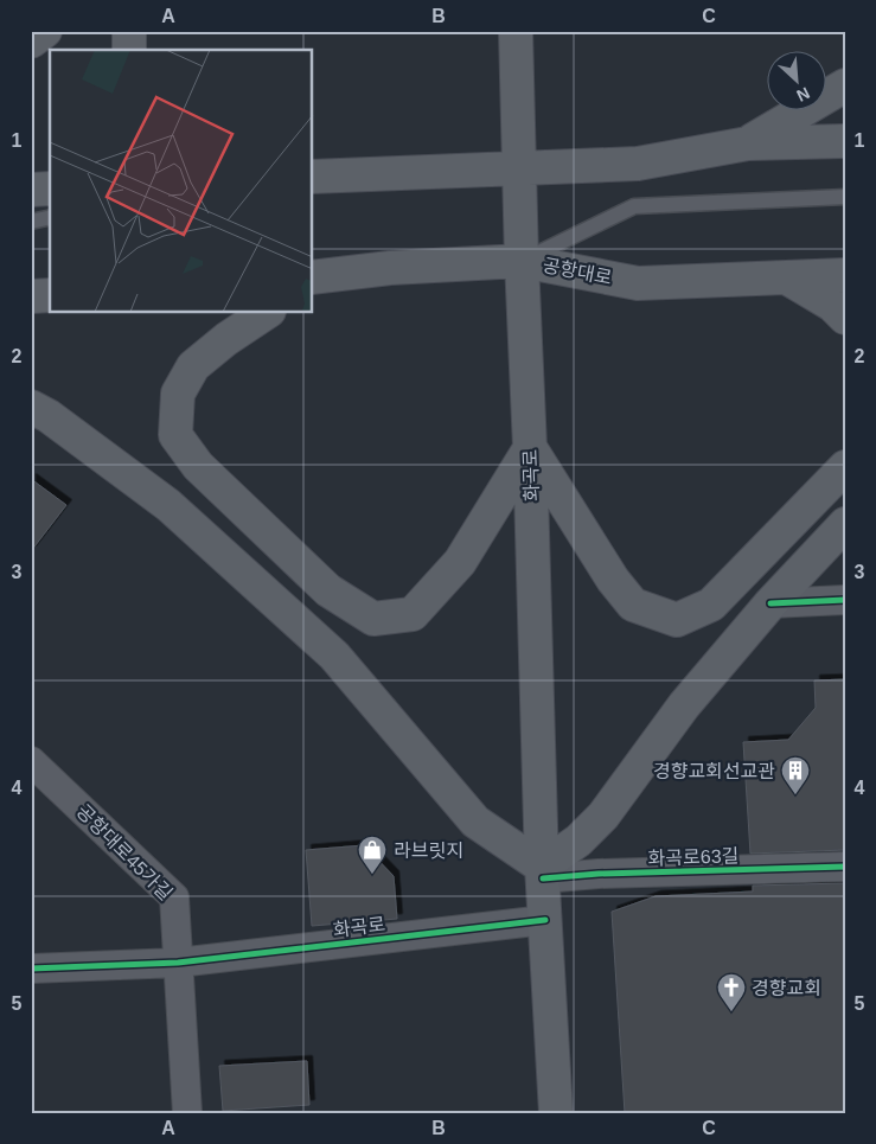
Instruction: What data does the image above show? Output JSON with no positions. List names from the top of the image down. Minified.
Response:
{"streets":{"main road":["공항대로","화곡로"],"street":["공항대로45가길","화곡로63길"]},"crossings":[["공항대로","화곡로"],["화곡로","공항대로45가길"],["화곡로","화곡로63길"]],"places":{"building":["경향교회선교관"],"shop":["라브릿지"],"church":["경향교회"]},"north":"bottom right","grid":{"columns":["A","B","C"],"rows":["1","2","3","4","5"]}}
